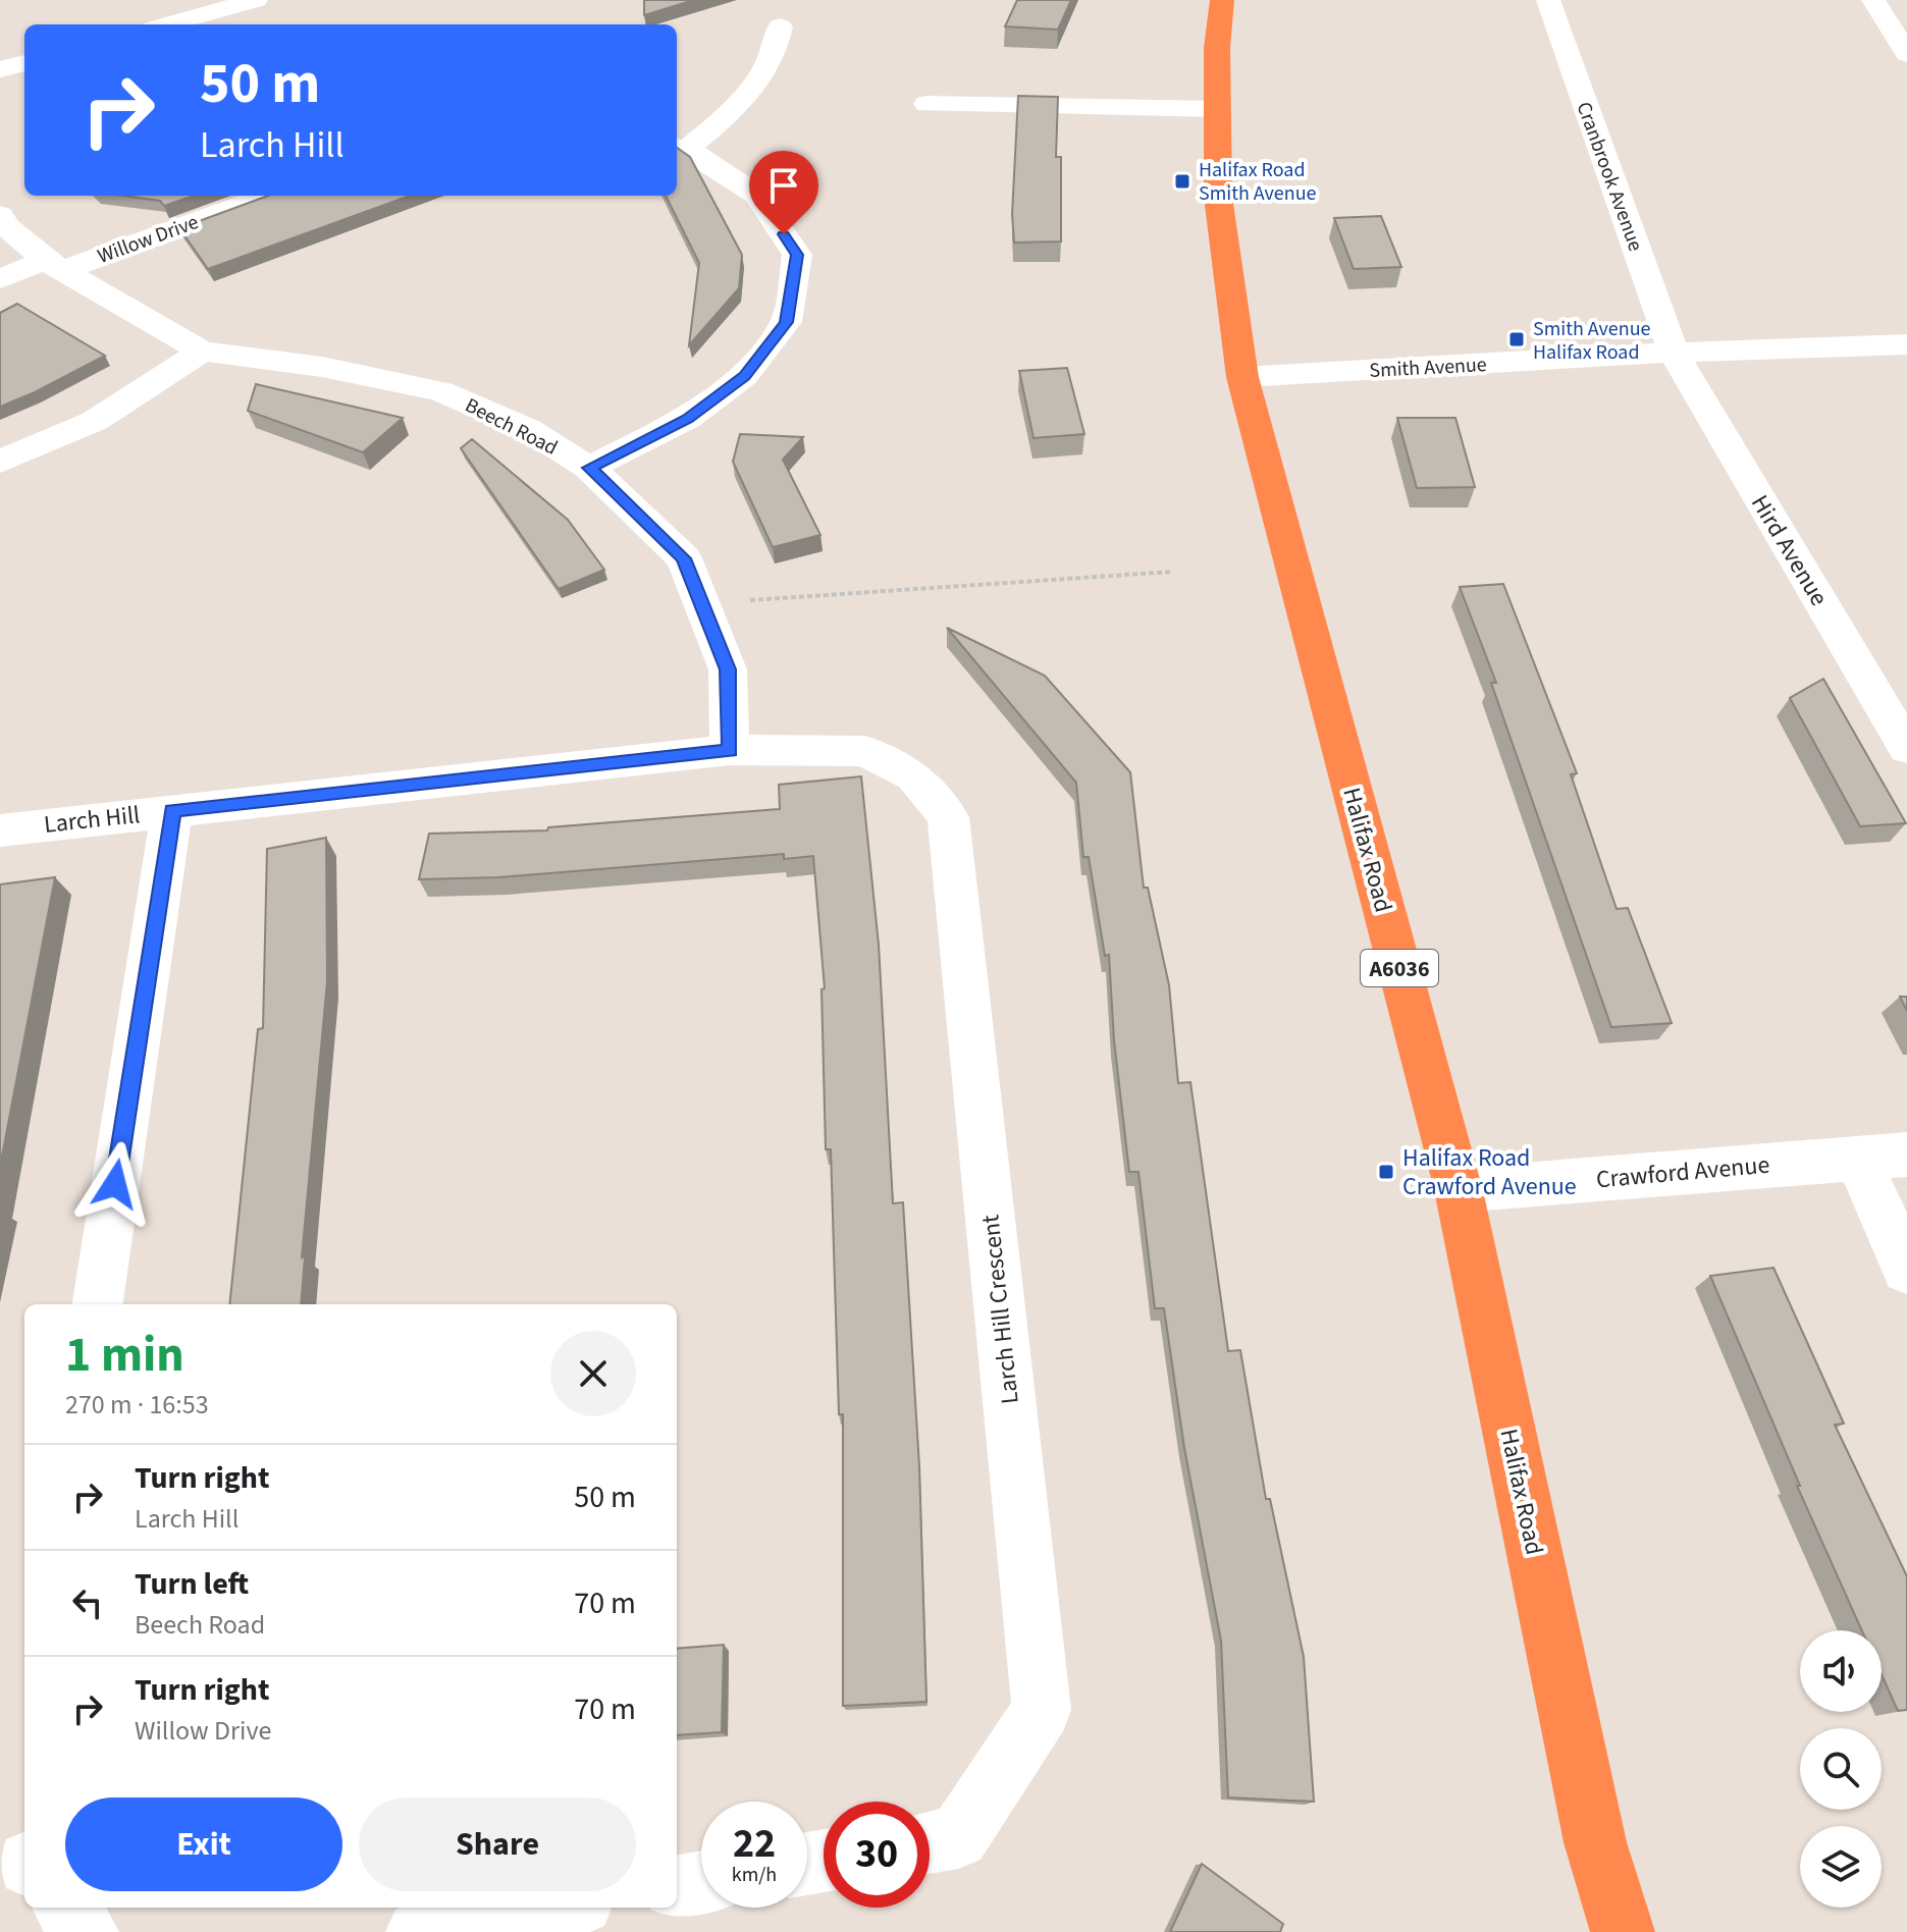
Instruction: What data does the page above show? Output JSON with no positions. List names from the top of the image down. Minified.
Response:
{"streets":{"highway":["Halifax Road","A6036"],"street":["Cranbrook Avenue","Willow Drive","Smith Avenue","Beech Road","Hird Avenue","Larch Hill","Crawford Avenue","Larch Hill Crescent"]},"crossings":[["Cranbrook Avenue","Smith Avenue"],["Cranbrook Avenue","Hird Avenue"],["Willow Drive","Beech Road"],["Smith Avenue","Hird Avenue"],["Smith Avenue","Halifax Road"],["Beech Road","Larch Hill"],["Larch Hill","Larch Hill Crescent"],["Halifax Road","Crawford Avenue"]],"places":{"transit":["Halifax Road Smith Avenue","Smith Avenue Halifax Road","Halifax Road Crawford Avenue"]},"page":{"turn":["50 m","Larch Hill"],"heading":["1 min","270 m · 16:53"],"list":[{"name":"Turn right","note":"Larch Hill","value":"50 m"},{"name":"Turn left","note":"Beech Road","value":"70 m"},{"name":"Turn right","note":"Willow Drive","value":"70 m"}],"buttons":["Exit","Share"],"speed":"22 km/h","limit":"30"}}
